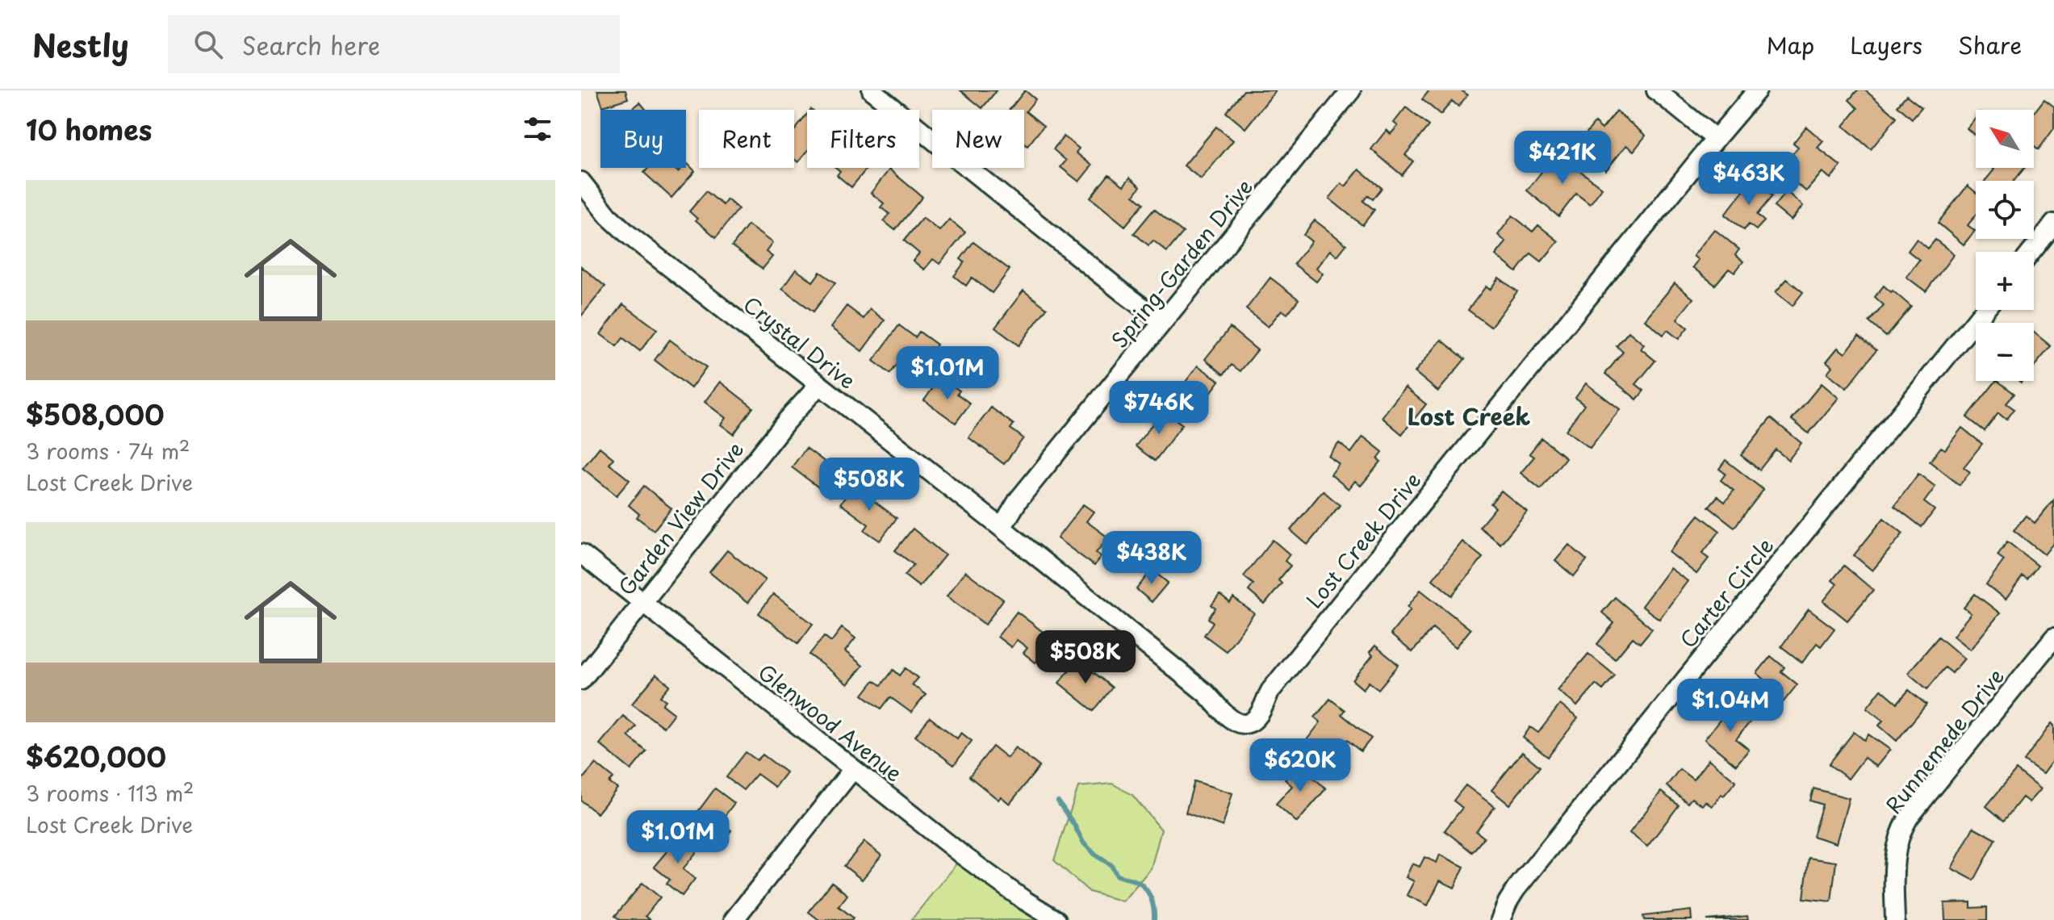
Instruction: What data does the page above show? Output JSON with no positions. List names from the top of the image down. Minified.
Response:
{"streets":{"street":["Spring-Garden Drive","Crystal Drive","Garden View Drive","Lost Creek Drive","Carter Circle","Glenwood Avenue","Runnemede Drive"]},"crossings":[["Spring-Garden Drive","Crystal Drive"],["Spring-Garden Drive","Lost Creek Drive"],["Crystal Drive","Garden View Drive"],["Crystal Drive","Lost Creek Drive"],["Garden View Drive","Glenwood Avenue"]],"districts":["Lost Creek"],"north":"top left","page":{"header":"Nestly","search":"Search here","nav":["Map","Layers","Share"],"heading":"10 homes","map_buttons":["+","−"],"chip":["Buy","Rent","Filters","New"],"price":["$421K","$463K","$1.01M","$746K","$508K","$438K","$508K","$1.04M","$620K","$1.01M"],"list":[{"name":"$508,000","note":"3 rooms · 74 m² · Lost Creek Drive"},{"name":"$620,000","note":"3 rooms · 113 m² · Lost Creek Drive"}]}}
